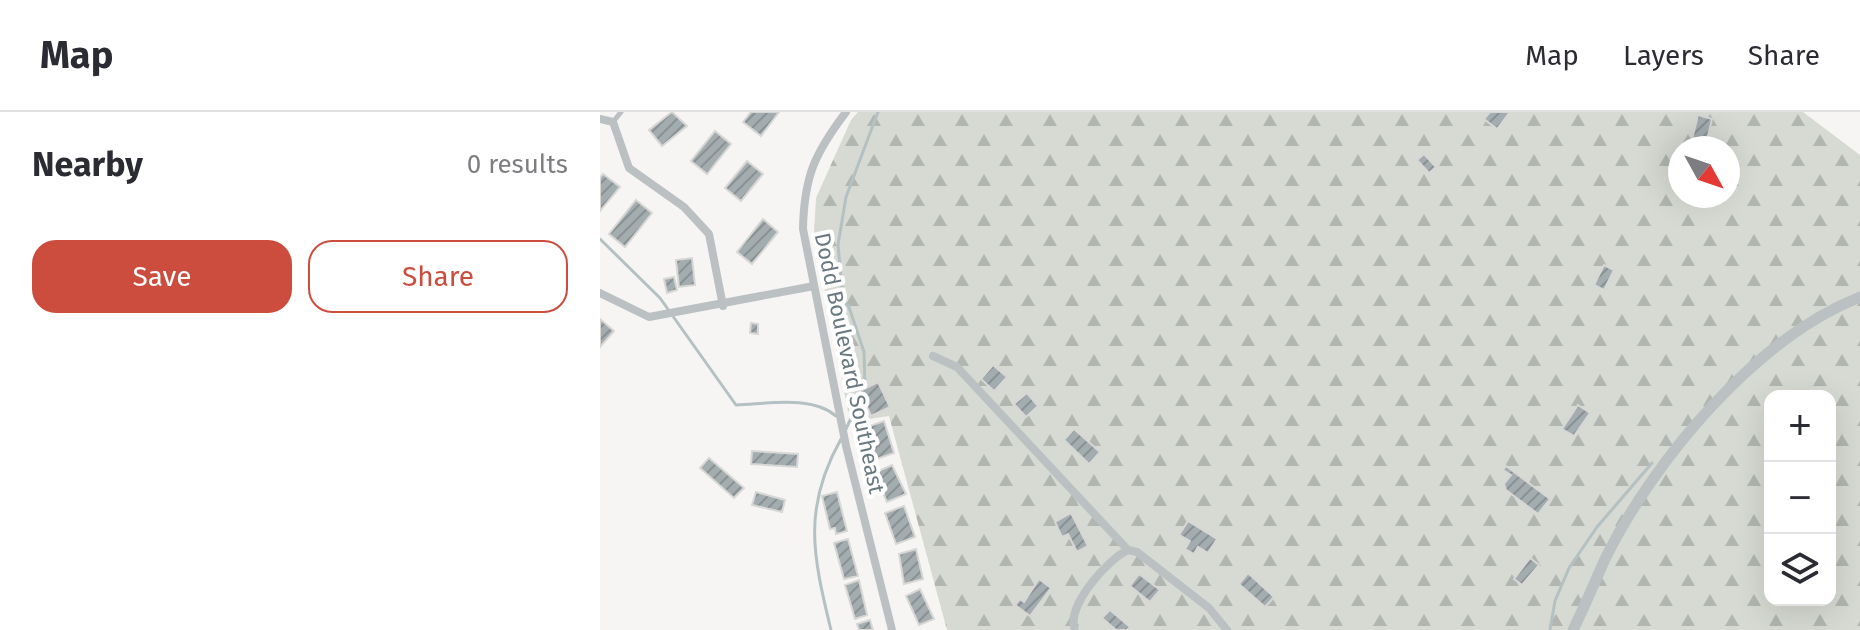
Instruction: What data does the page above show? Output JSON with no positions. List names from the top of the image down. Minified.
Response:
{"streets":{"street":["Dodd Boulevard Southeast"]},"north":"bottom right","page":{"header":"Map","nav":["Map","Layers","Share"],"heading":["Nearby","0 results"],"buttons":["Save","Share"],"map_buttons":["+","−"]}}
